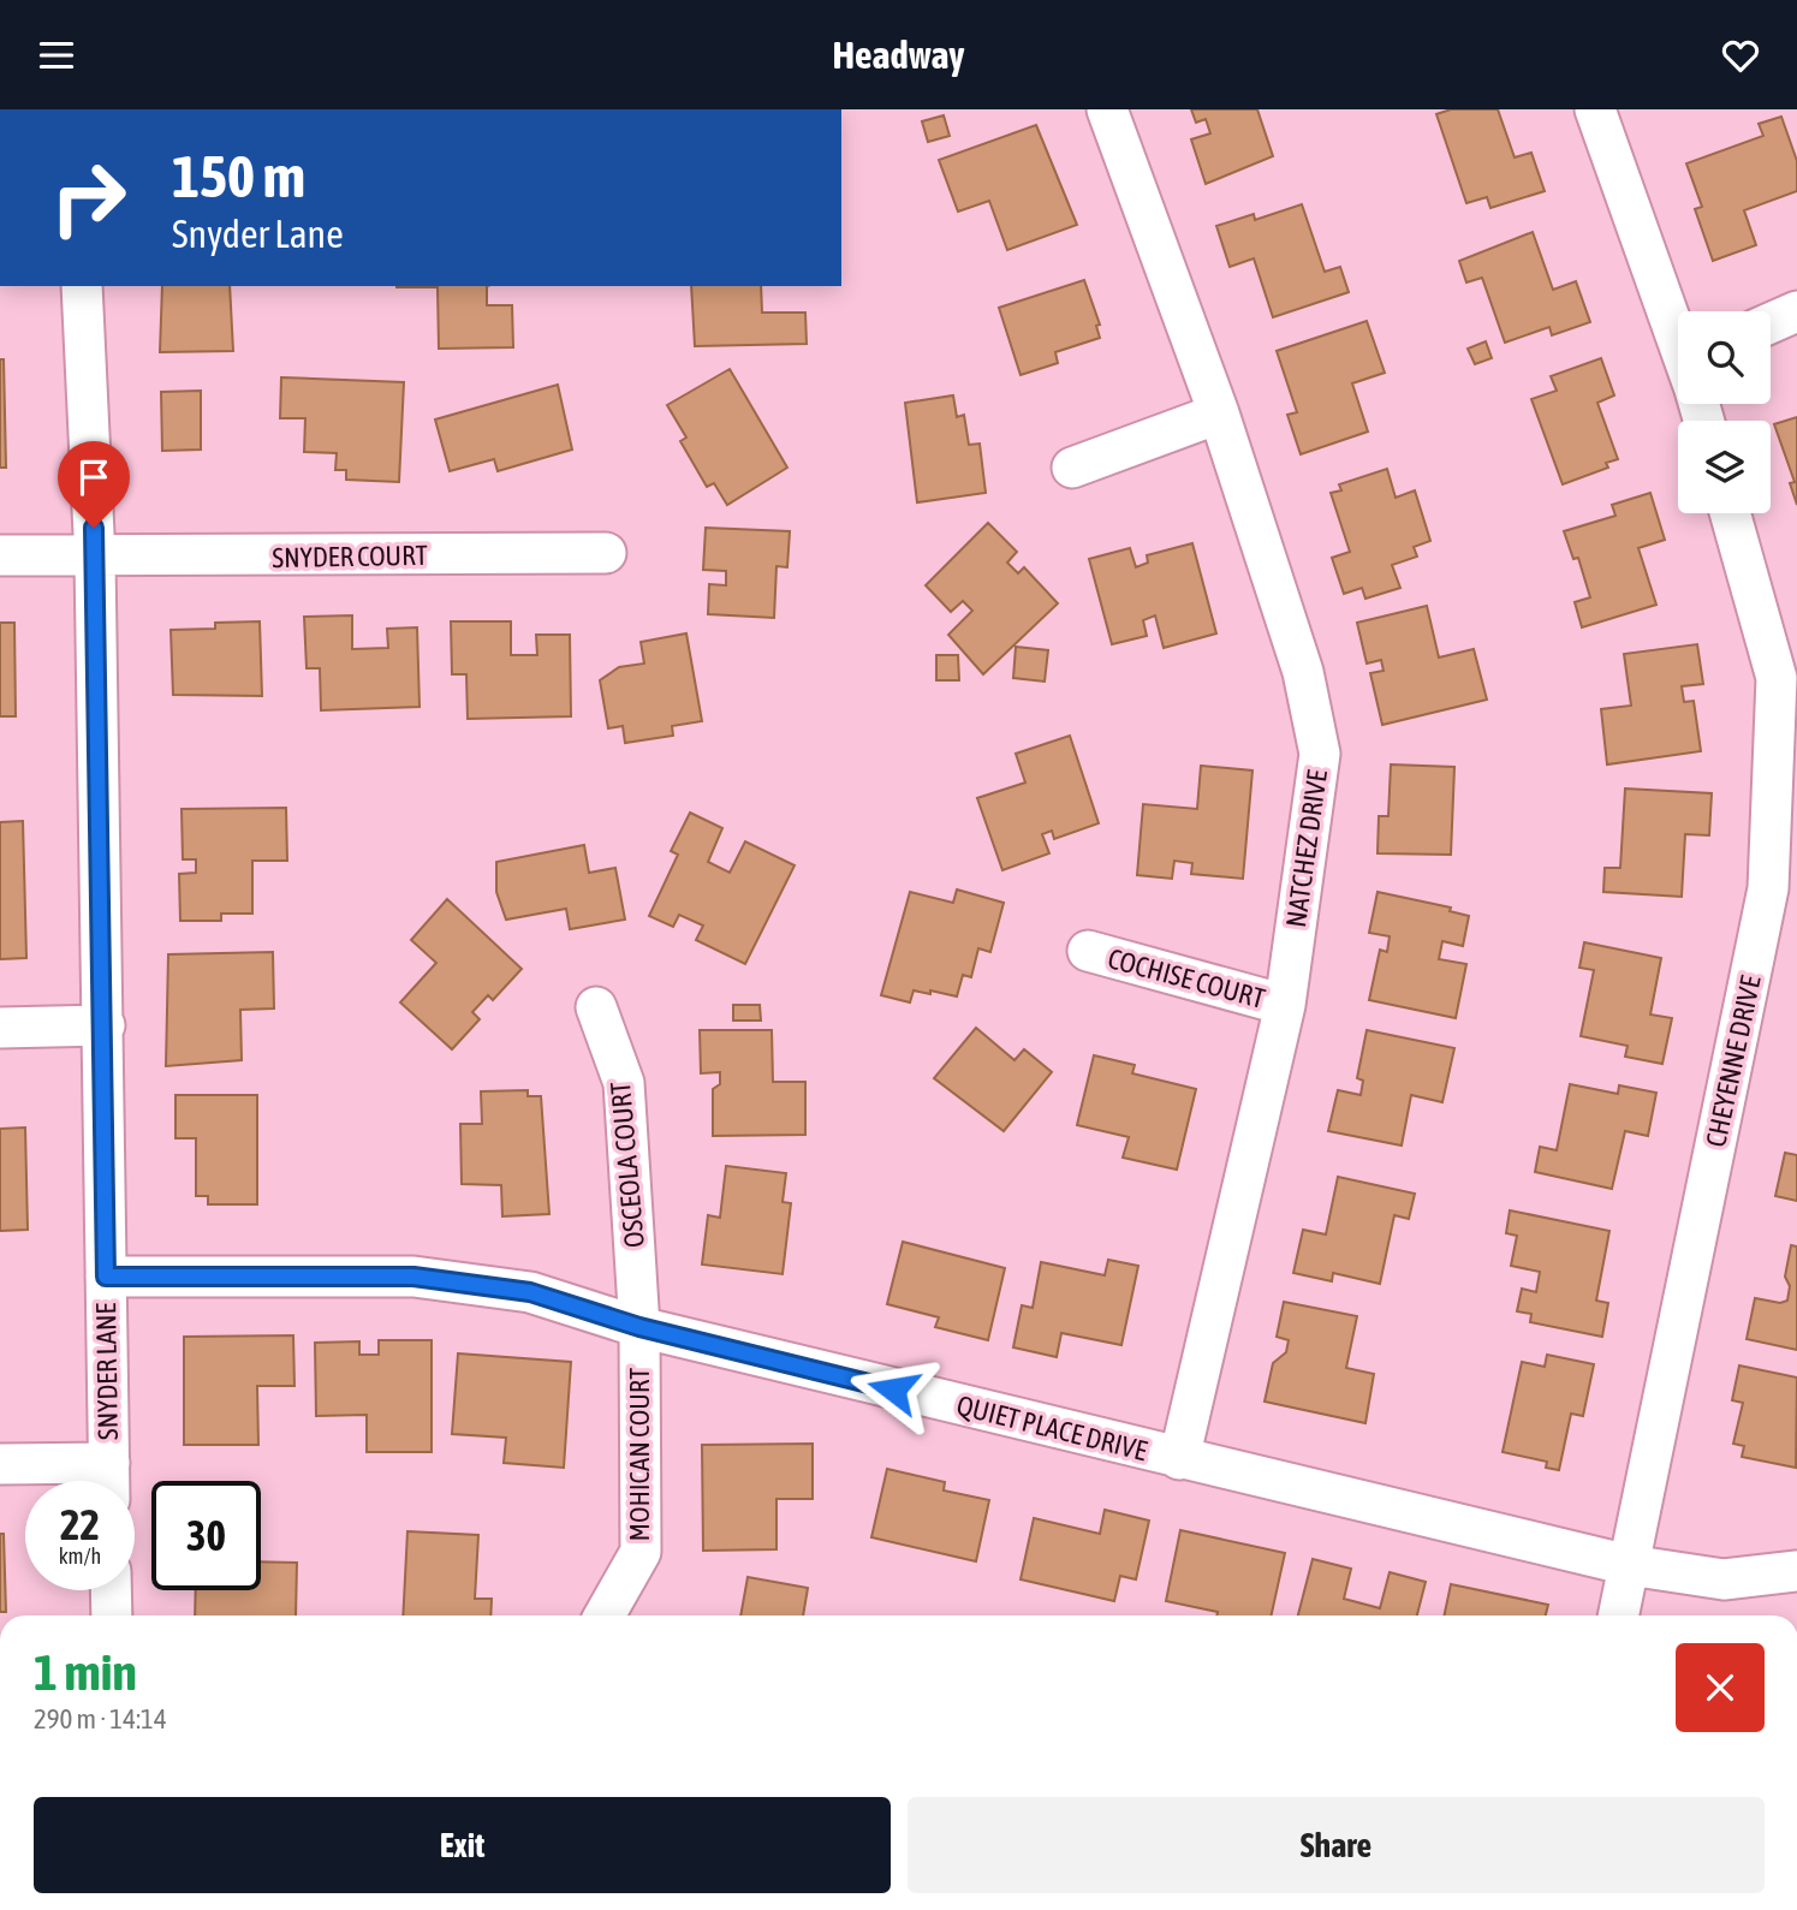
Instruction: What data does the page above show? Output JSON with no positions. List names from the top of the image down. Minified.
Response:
{"streets":{"street":["SNYDER COURT","NATCHEZ DRIVE","COCHISE COURT","CHEYENNE DRIVE","OSCEOLA COURT","SNYDER LANE","QUIET PLACE DRIVE","MOHICAN COURT"]},"crossings":[["SNYDER COURT","SNYDER LANE"],["NATCHEZ DRIVE","COCHISE COURT"],["NATCHEZ DRIVE","QUIET PLACE DRIVE"],["CHEYENNE DRIVE","QUIET PLACE DRIVE"],["OSCEOLA COURT","QUIET PLACE DRIVE"],["OSCEOLA COURT","MOHICAN COURT"],["SNYDER LANE","QUIET PLACE DRIVE"],["QUIET PLACE DRIVE","MOHICAN COURT"]],"page":{"header":"Headway","turn":["150 m","Snyder Lane"],"speed":"22 km/h","limit":"30","heading":["1 min","290 m · 14:14"],"buttons":["Exit","Share"]}}
